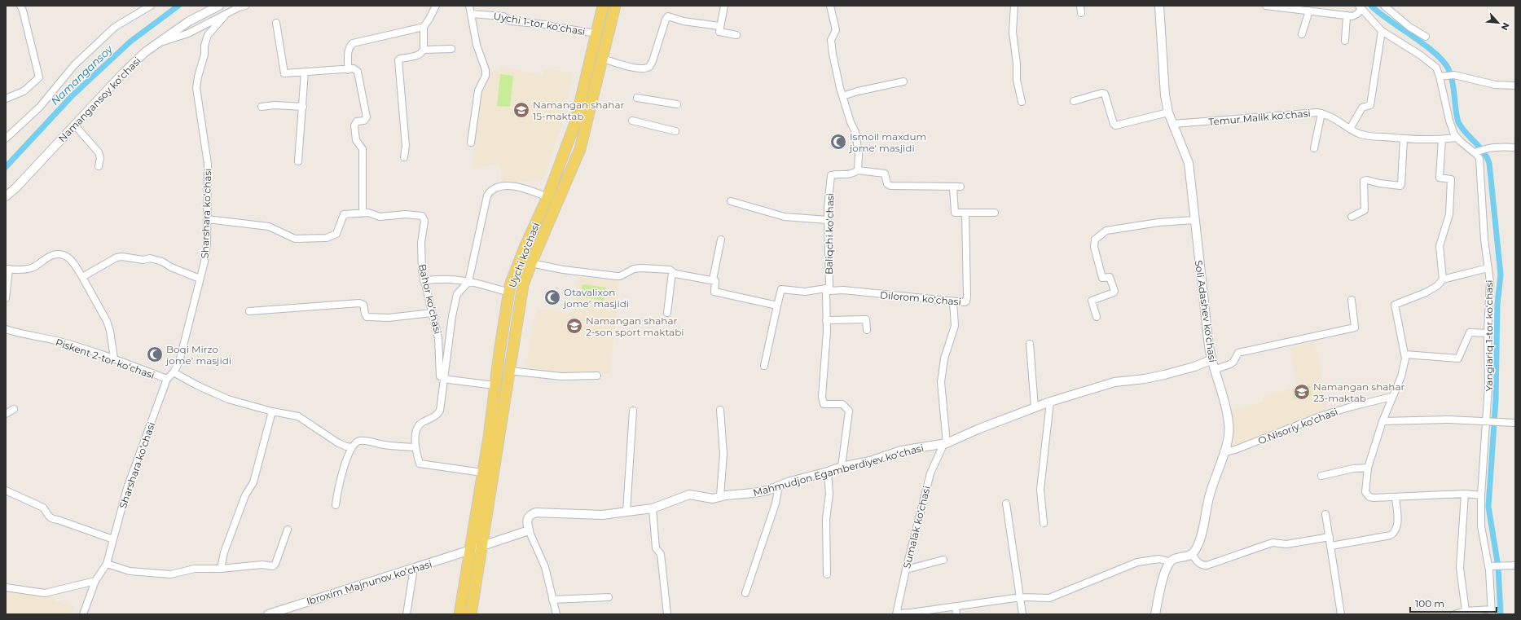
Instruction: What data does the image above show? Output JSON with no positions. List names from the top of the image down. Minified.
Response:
{"streets":{"main road":["Uychi ko'chasi"],"street":["Uychi 1-tor koʻchasi","Namangansoy koʻchasi","Temur Malik koʻchasi","Sharshara koʻchasi","Baliqchi koʻchasi","Dilorom koʻchasi","Bahor koʻchasi","Soli Adashev ko'chasi","Yangiariq 1-tor koʻchasi","Piskent 2-tor koʻchasi","O.Nisoriy ko'chasi","Mahmudjon Egamberdiyev koʻchasi","Sumalak koʻchasi","Ibroxim Majnunov koʻchasi"]},"crossings":[["Uychi 1-tor koʻchasi","Uychi ko'chasi"],["Temur Malik koʻchasi","Soli Adashev ko'chasi"],["Sharshara koʻchasi","Piskent 2-tor koʻchasi"],["Baliqchi koʻchasi","Dilorom koʻchasi"],["Baliqchi koʻchasi","Mahmudjon Egamberdiyev koʻchasi"],["Uychi ko'chasi","Ibroxim Majnunov koʻchasi"],["Soli Adashev ko'chasi","O.Nisoriy ko'chasi"],["Soli Adashev ko'chasi","Mahmudjon Egamberdiyev koʻchasi"],["Mahmudjon Egamberdiyev koʻchasi","Sumalak koʻchasi"]],"water":["Namangansoy"],"places":{"school or university":["Namangan shahar 15-maktab","Namangan shahar 2-son sport maktabi","Namangan shahar 23-maktab"],"mosque":["Ismoil maxdum jome' masjidi","Otavalixon jome’ masjidi","Boqi Mirzo jome’ masjidi"]},"scale_bar":"100 m","north":"bottom right"}
